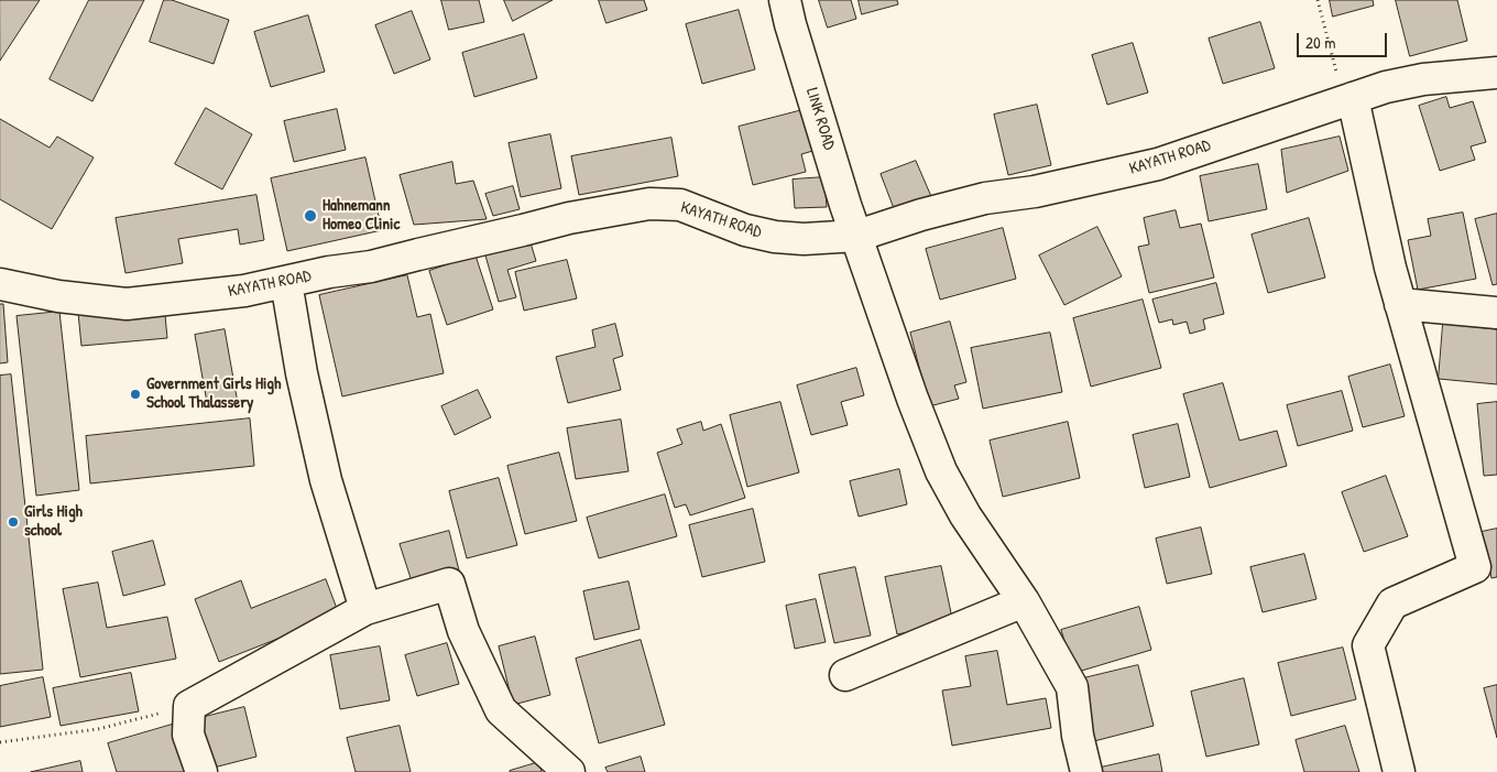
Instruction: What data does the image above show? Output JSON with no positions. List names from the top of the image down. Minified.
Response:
{"streets":{"street":["LINK ROAD","KAYATH ROAD"]},"crossings":[["LINK ROAD","KAYATH ROAD"]],"places":["Hahnemann Homeo Clinic","Government Girls High School Thalassery","Girls High school"],"scale_bar":"20 m"}
